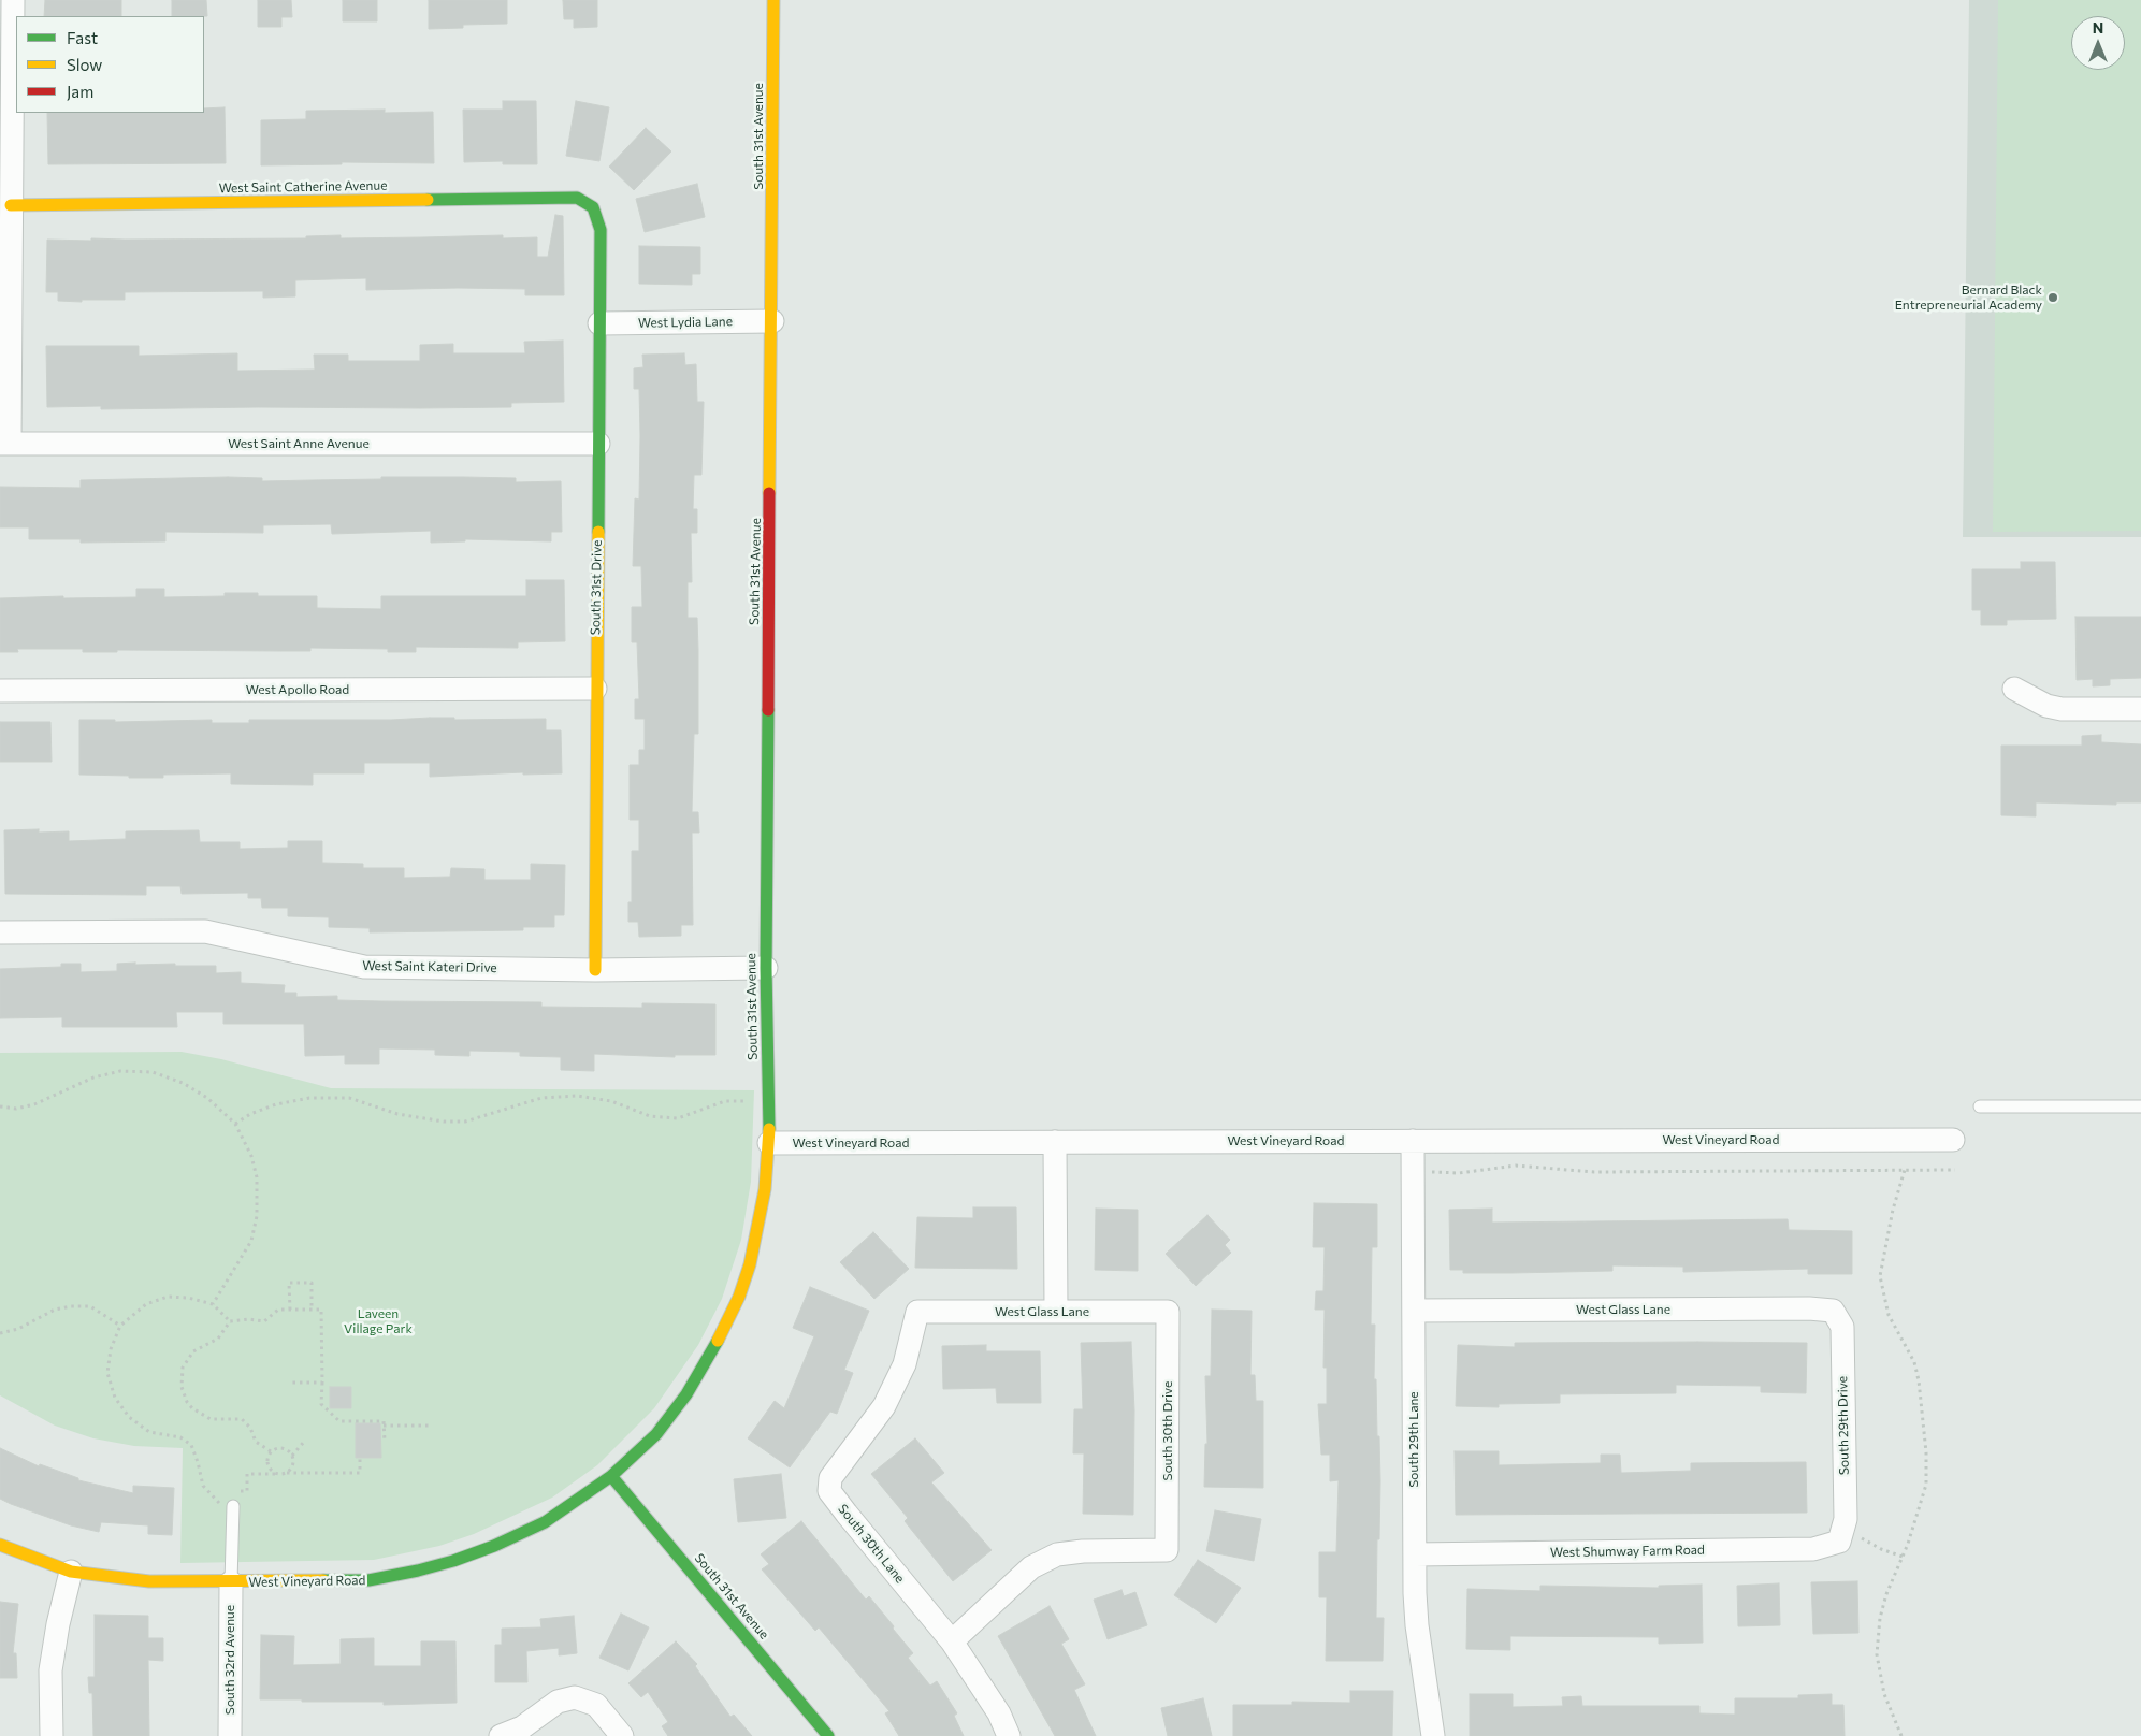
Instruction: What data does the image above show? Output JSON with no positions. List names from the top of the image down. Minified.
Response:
{"streets":{"street":["South 31st Avenue","West Saint Catherine Avenue","West Lydia Lane","West Saint Anne Avenue","South 31st Drive","West Apollo Road","West Saint Kateri Drive","West Vineyard Road","West Glass Lane","South 29th Drive","South 30th Drive","South 29th Lane","South 30th Lane","West Shumway Farm Road","South 32rd Avenue"]},"crossings":[["South 31st Avenue","West Lydia Lane"],["South 31st Avenue","West Saint Kateri Drive"],["South 31st Avenue","West Vineyard Road"],["West Saint Catherine Avenue","South 31st Drive"],["West Lydia Lane","South 31st Drive"],["West Saint Anne Avenue","South 31st Drive"],["South 31st Drive","West Apollo Road"],["South 31st Drive","West Saint Kateri Drive"],["West Vineyard Road","South 29th Lane"],["West Vineyard Road","South 32rd Avenue"],["West Glass Lane","South 29th Drive"],["West Glass Lane","South 30th Drive"],["West Glass Lane","South 29th Lane"],["West Glass Lane","South 30th Lane"],["South 29th Drive","West Shumway Farm Road"],["South 30th Drive","South 30th Lane"],["South 29th Lane","West Shumway Farm Road"]],"parks":["Laveen Village Park"],"places":["Bernard Black Entrepreneurial Academy"],"legend":["Fast","Slow","Jam"],"north":"top"}
